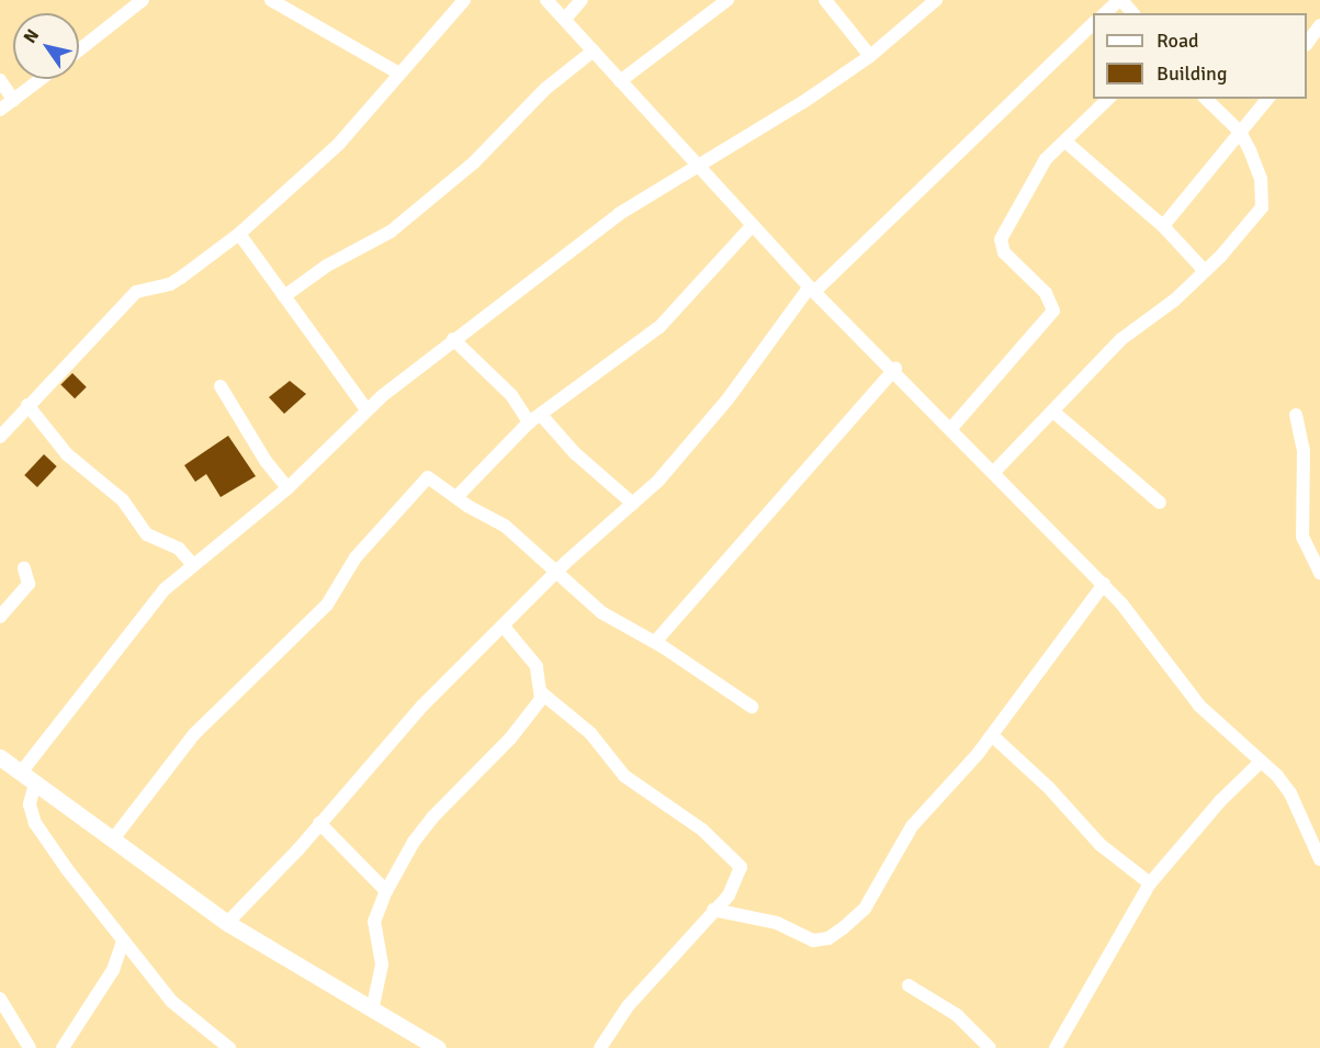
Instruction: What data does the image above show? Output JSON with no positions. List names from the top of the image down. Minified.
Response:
{"legend":["Road","Building"],"north":"top left"}
